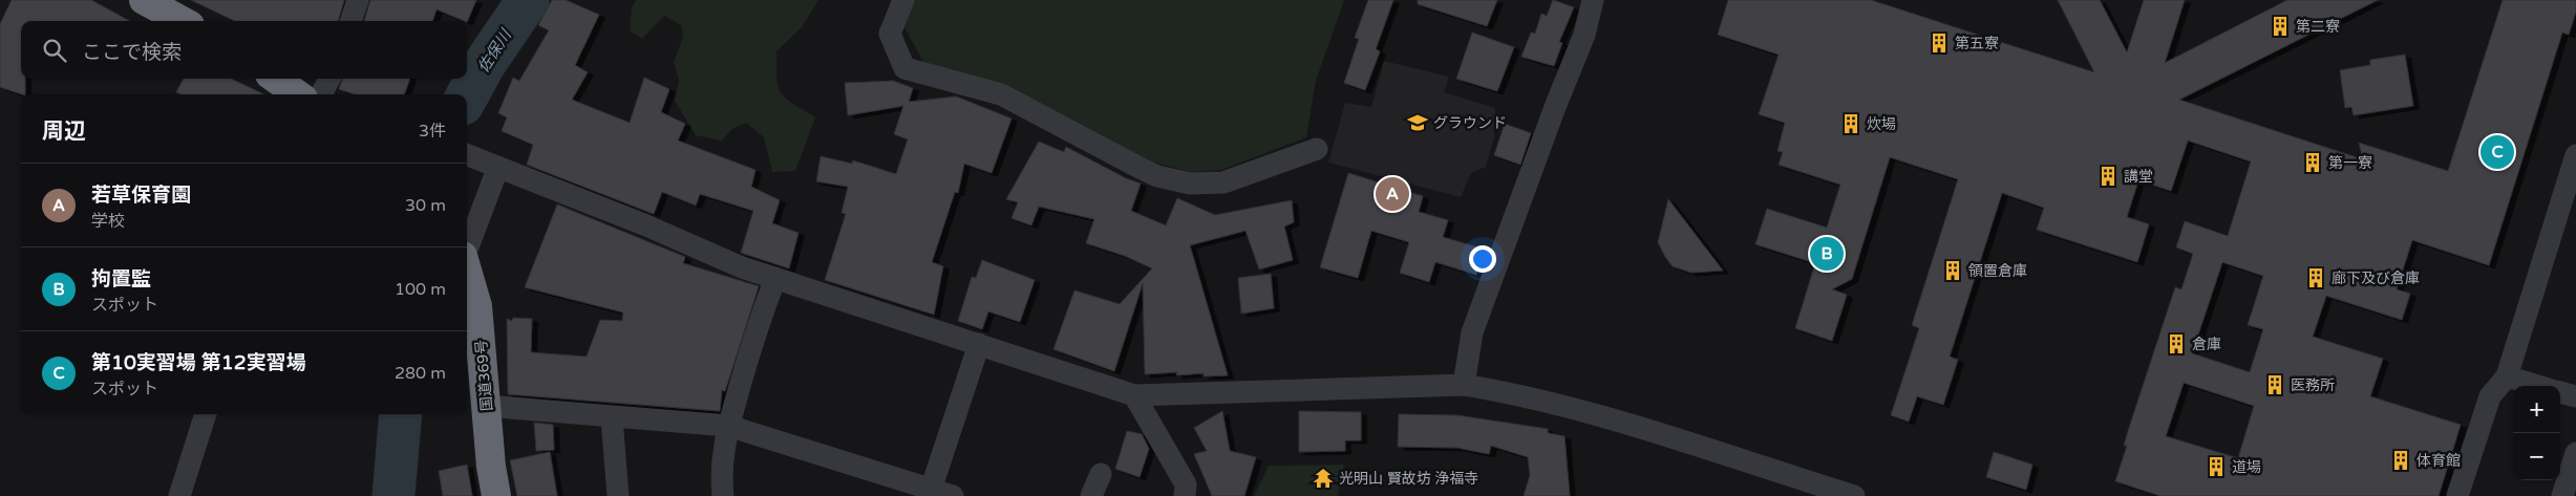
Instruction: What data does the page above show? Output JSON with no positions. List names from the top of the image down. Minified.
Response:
{"streets":{"highway":["国道369号"]},"water":["佐保川"],"places":{"building":["第二寮","第五寮","炊場","第一寮","講堂","領置倉庫","廊下及び倉庫","倉庫","医務所","体育館","道場"],"school or university":["グラウンド"],"temple":["光明山 賢故坊 浄福寺"]},"page":{"search":"ここで検索","heading":["周辺","3件"],"pins":["C","A","B"],"list":[{"mark":"A","name":"若草保育園","note":"学校","value":"30 m"},{"mark":"B","name":"拘置監","note":"スポット","value":"100 m"},{"mark":"C","name":"第10実習場 第12実習場","note":"スポット","value":"280 m"}],"map_buttons":["+","−"]}}
